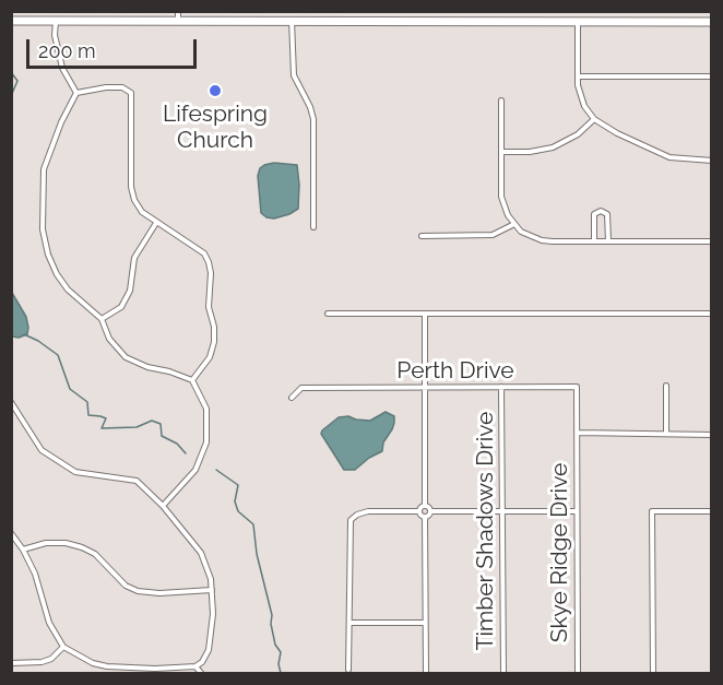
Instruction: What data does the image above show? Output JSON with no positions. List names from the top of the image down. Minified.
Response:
{"streets":{"street":["Perth Drive","Timber Shadows Drive","Skye Ridge Drive"]},"crossings":[["Perth Drive","Timber Shadows Drive"],["Perth Drive","Skye Ridge Drive"]],"places":["Lifespring Church"],"scale_bar":"200 m"}
